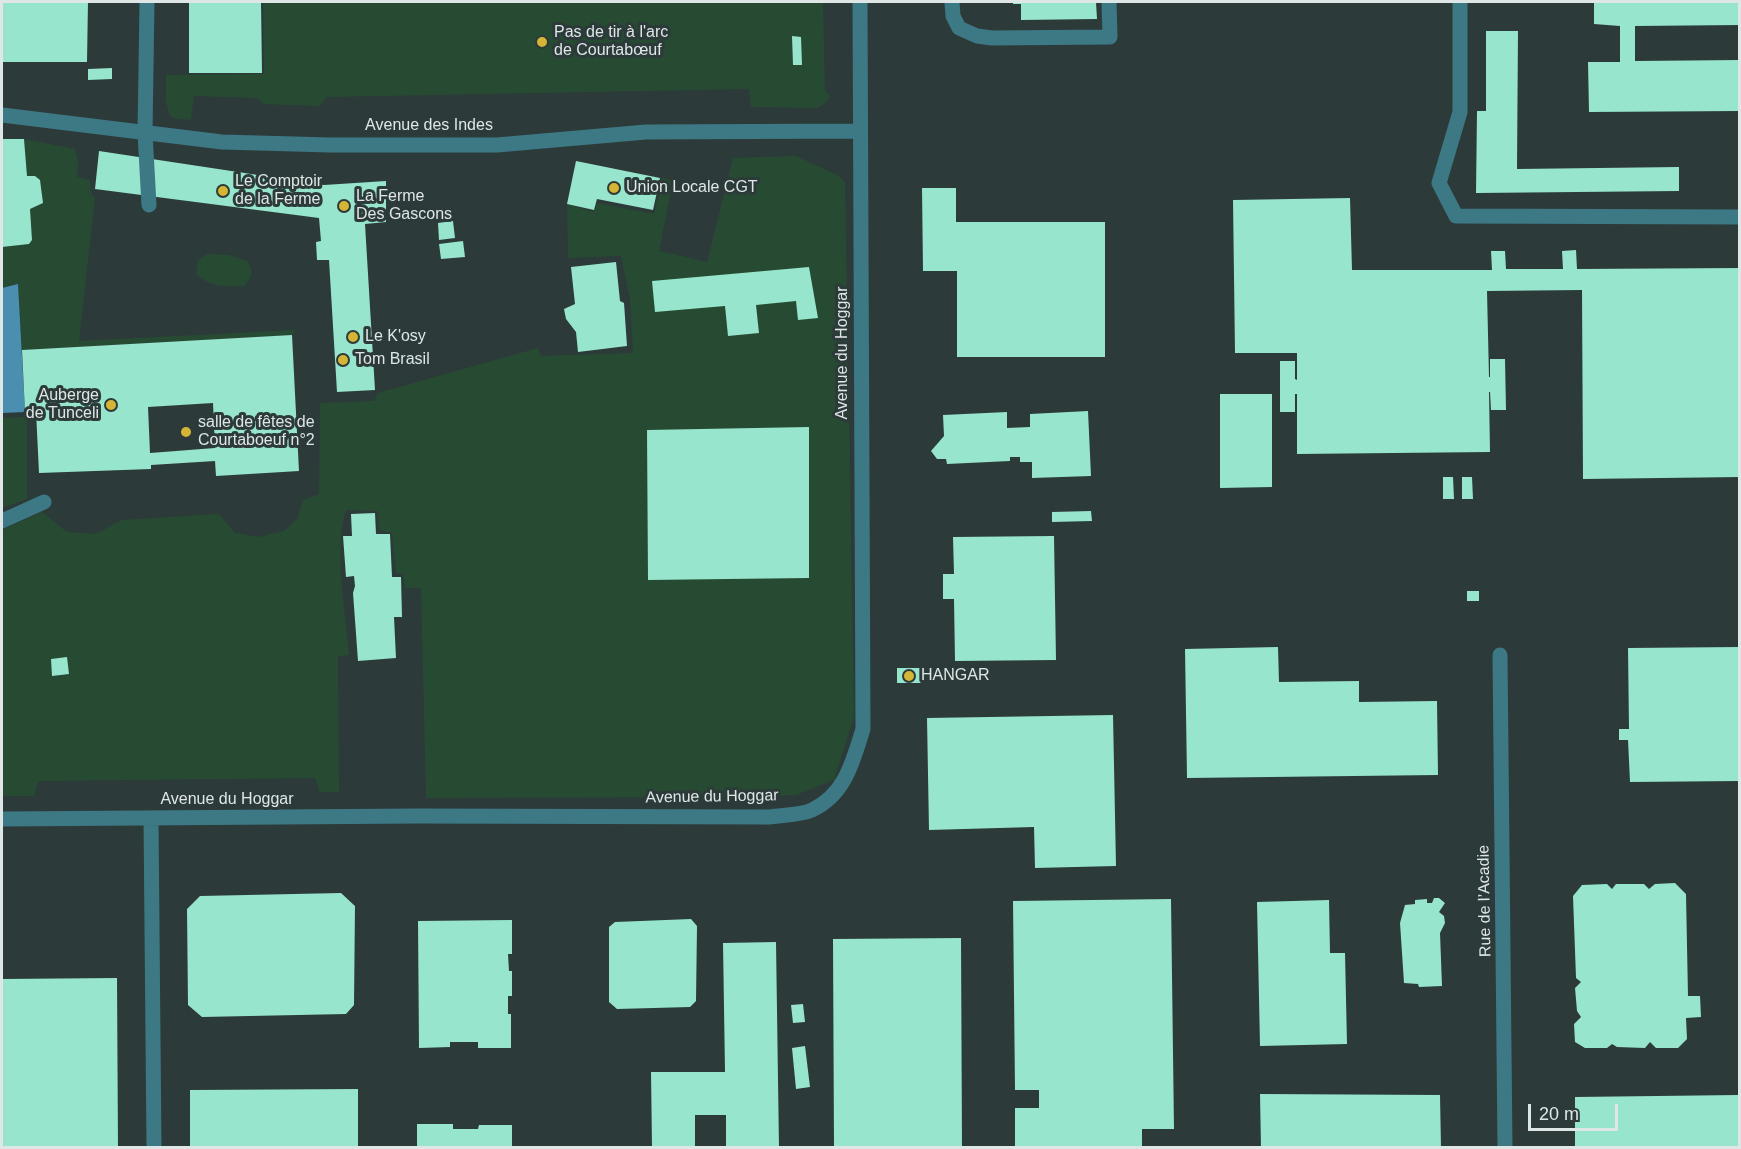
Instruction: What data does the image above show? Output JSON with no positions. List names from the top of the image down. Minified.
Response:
{"streets":{"street":["Avenue des Indes","Avenue du Hoggar","Rue de l’Acadie"]},"crossings":[["Avenue des Indes","Avenue du Hoggar"]],"places":["Pas de tir à l'arc de Courtabœuf","Union Locale CGT","Le Comptoir de la Ferme","La Ferme Des Gascons","Le K'osy","Tom Brasil","Auberge de Tunceli","salle de fêtes de Courtaboeuf n°2","HANGAR"],"scale_bar":"20 m"}
